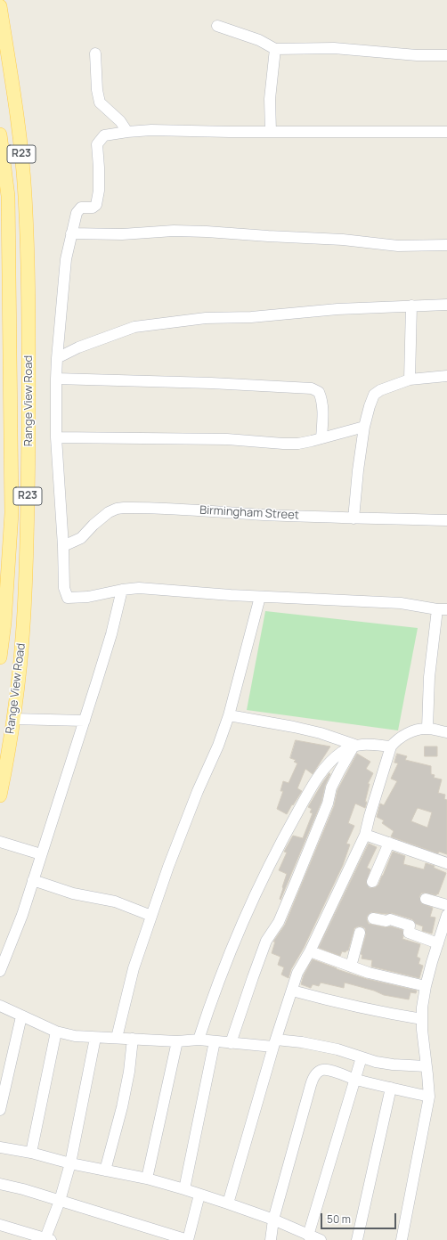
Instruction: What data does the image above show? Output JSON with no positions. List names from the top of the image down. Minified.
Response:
{"streets":{"main road":["R23","Range View Road"],"street":["Birmingham Street"]},"scale_bar":"50 m"}
